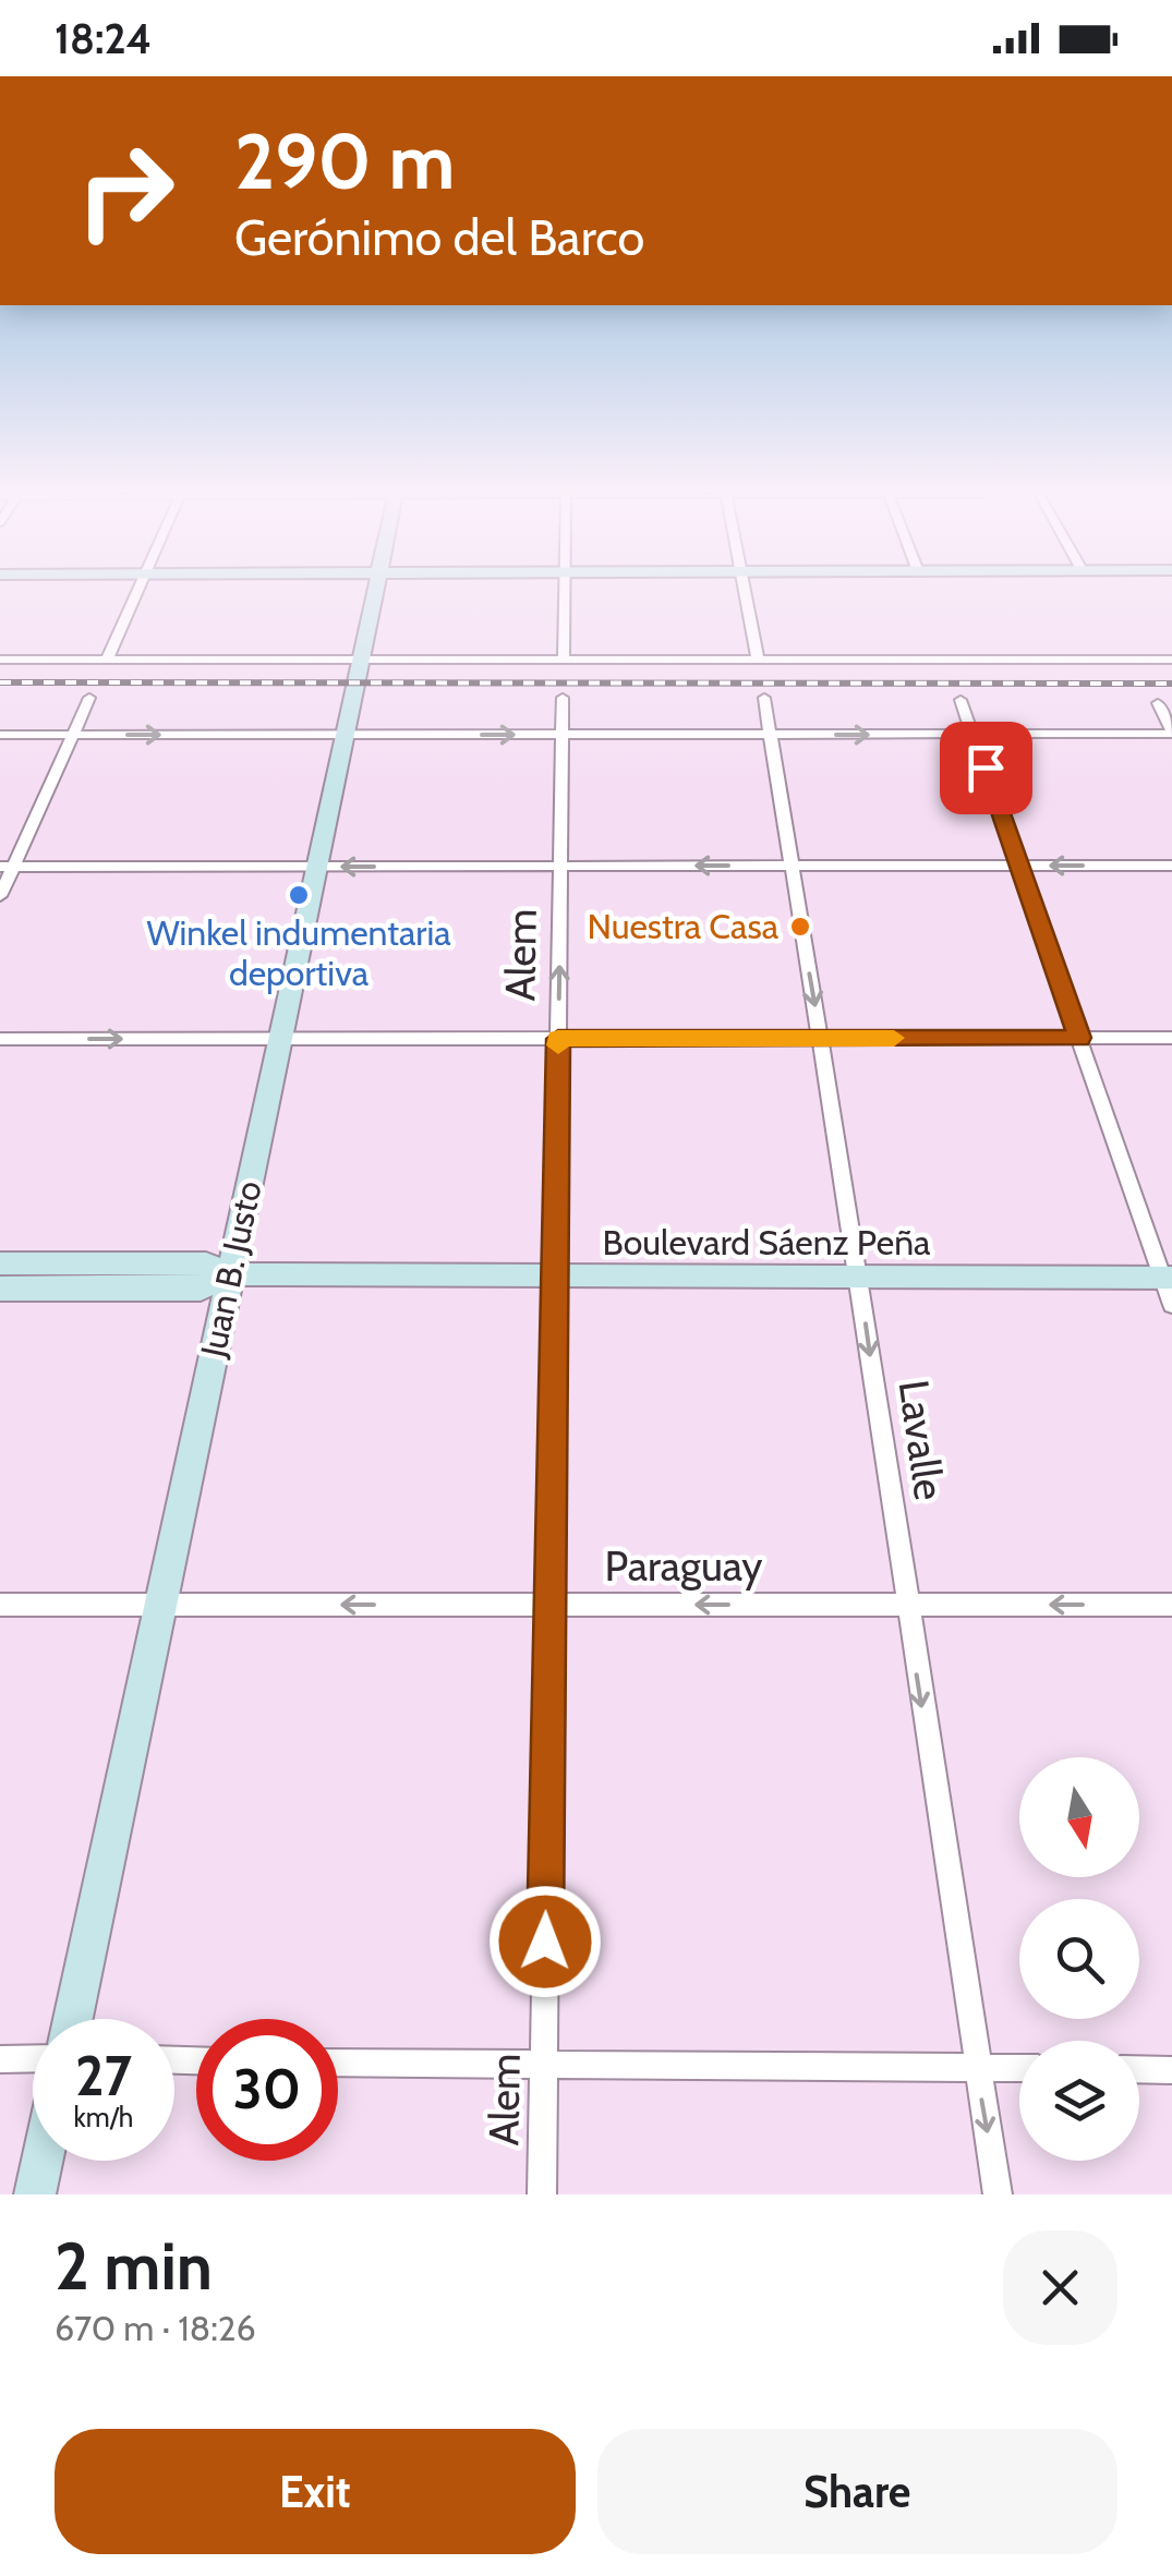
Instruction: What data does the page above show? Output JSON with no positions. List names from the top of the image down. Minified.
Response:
{"streets":{"street":["Alem","Boulevard Sáenz Peña","Juan B. Justo","Lavalle","Paraguay"]},"crossings":[["Alem","Boulevard Sáenz Peña"],["Alem","Paraguay"],["Boulevard Sáenz Peña","Juan B. Justo"],["Boulevard Sáenz Peña","Lavalle"],["Juan B. Justo","Paraguay"],["Lavalle","Paraguay"]],"one_way":["Lavalle","Paraguay"],"places":["Winkel indumentaria deportiva","Nuestra Casa"],"north":"bottom","page":{"status":"18:24","turn":["290 m","Gerónimo del Barco"],"speed":"27 km/h","limit":"30","heading":["2 min","670 m · 18:26"],"buttons":["Exit","Share"]}}
